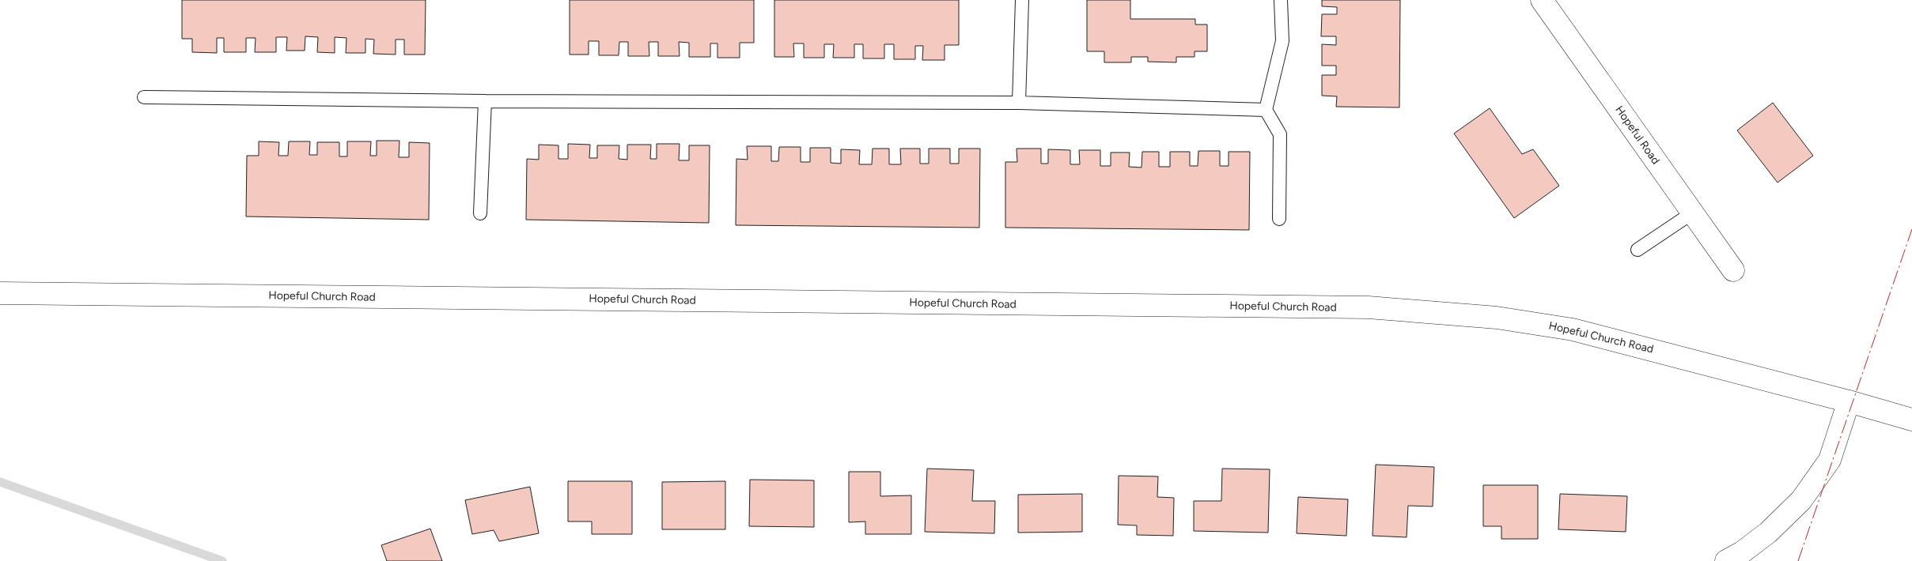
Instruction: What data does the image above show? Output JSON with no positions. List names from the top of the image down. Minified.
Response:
{"streets":{"main road":["Hopeful Road","Hopeful Church Road"]}}
